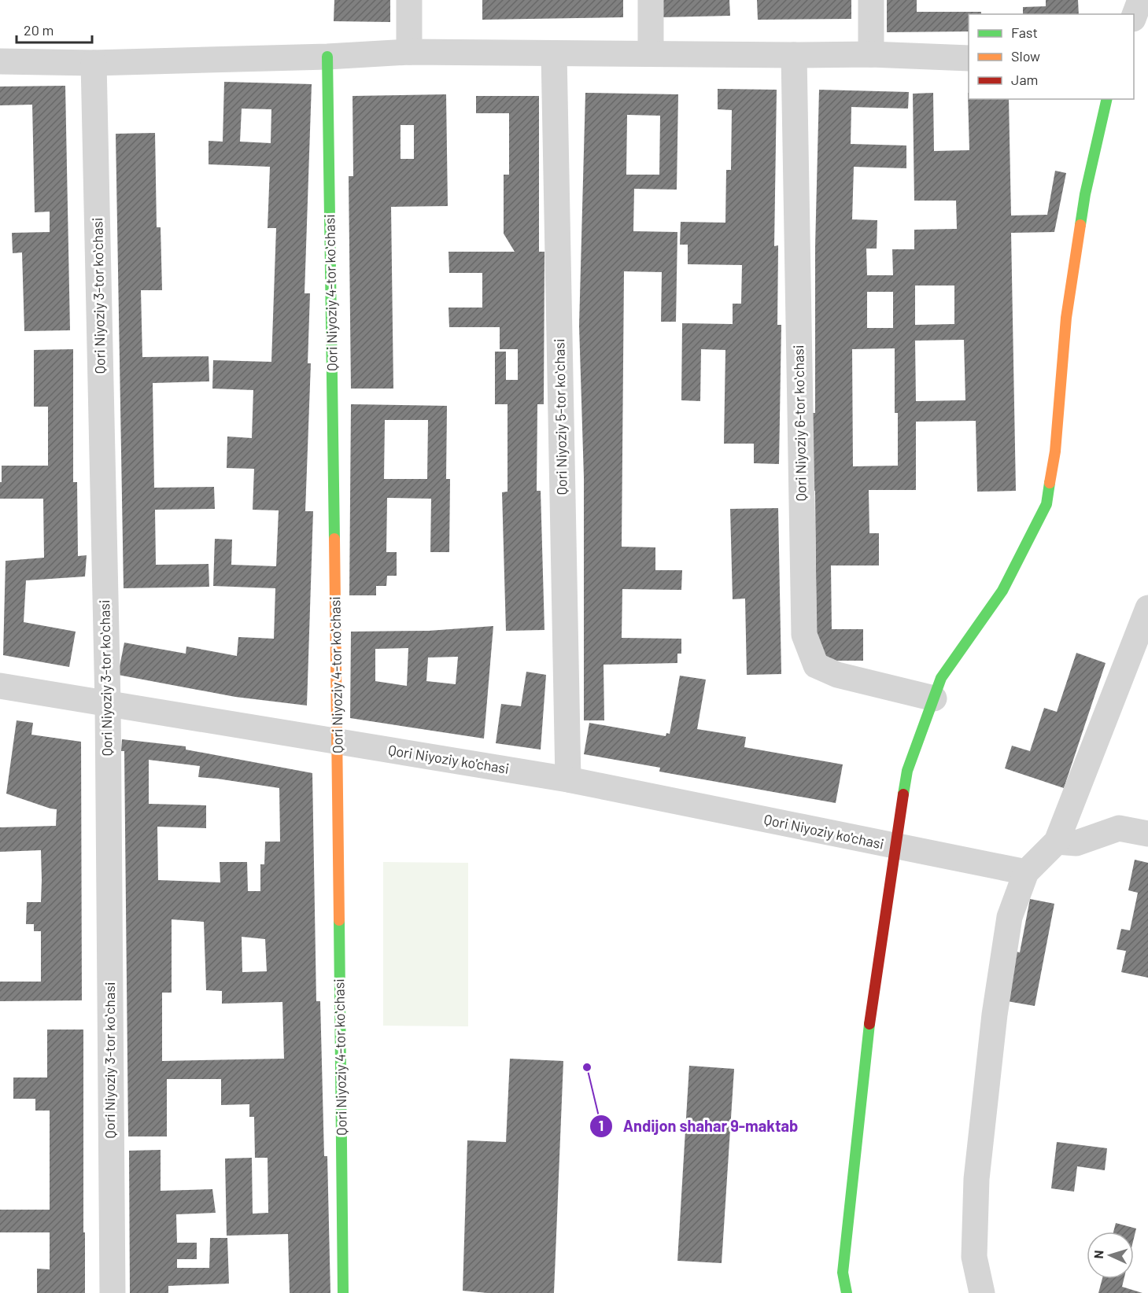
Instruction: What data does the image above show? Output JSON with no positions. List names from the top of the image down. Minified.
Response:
{"streets":{"street":["Qori Niyoziy 4-tor koʻchasi","Qori Niyoziy 3-tor koʻchasi","Qori Niyoziy 5-tor koʻchasi","Qori Niyoziy 6-tor koʻchasi","Qori Niyoziy ko'chasi"]},"crossings":[["Qori Niyoziy 4-tor koʻchasi","Qori Niyoziy ko'chasi"],["Qori Niyoziy 3-tor koʻchasi","Qori Niyoziy ko'chasi"],["Qori Niyoziy 5-tor koʻchasi","Qori Niyoziy ko'chasi"]],"places":["Andijon shahar 9-maktab"],"legend":["Fast","Slow","Jam"],"scale_bar":"20 m","north":"left"}
